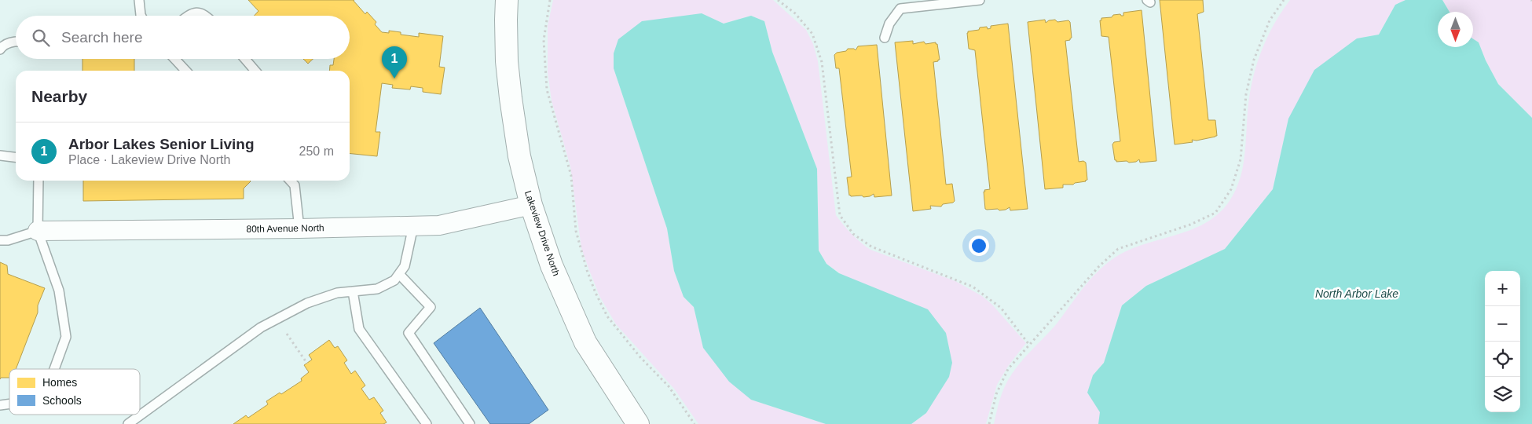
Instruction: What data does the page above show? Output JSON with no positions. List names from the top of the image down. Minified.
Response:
{"streets":{"street":["80th Avenue North","Lakeview Drive North"]},"crossings":[["80th Avenue North","Lakeview Drive North"]],"water":["North Arbor Lake"],"legend":["Homes","Schools"],"north":"bottom","page":{"search":"Search here","pins":"1","heading":"Nearby","list":[{"mark":"1","name":"Arbor Lakes Senior Living","note":"Place · Lakeview Drive North","value":"250 m"}],"map_buttons":["+","−"]}}
